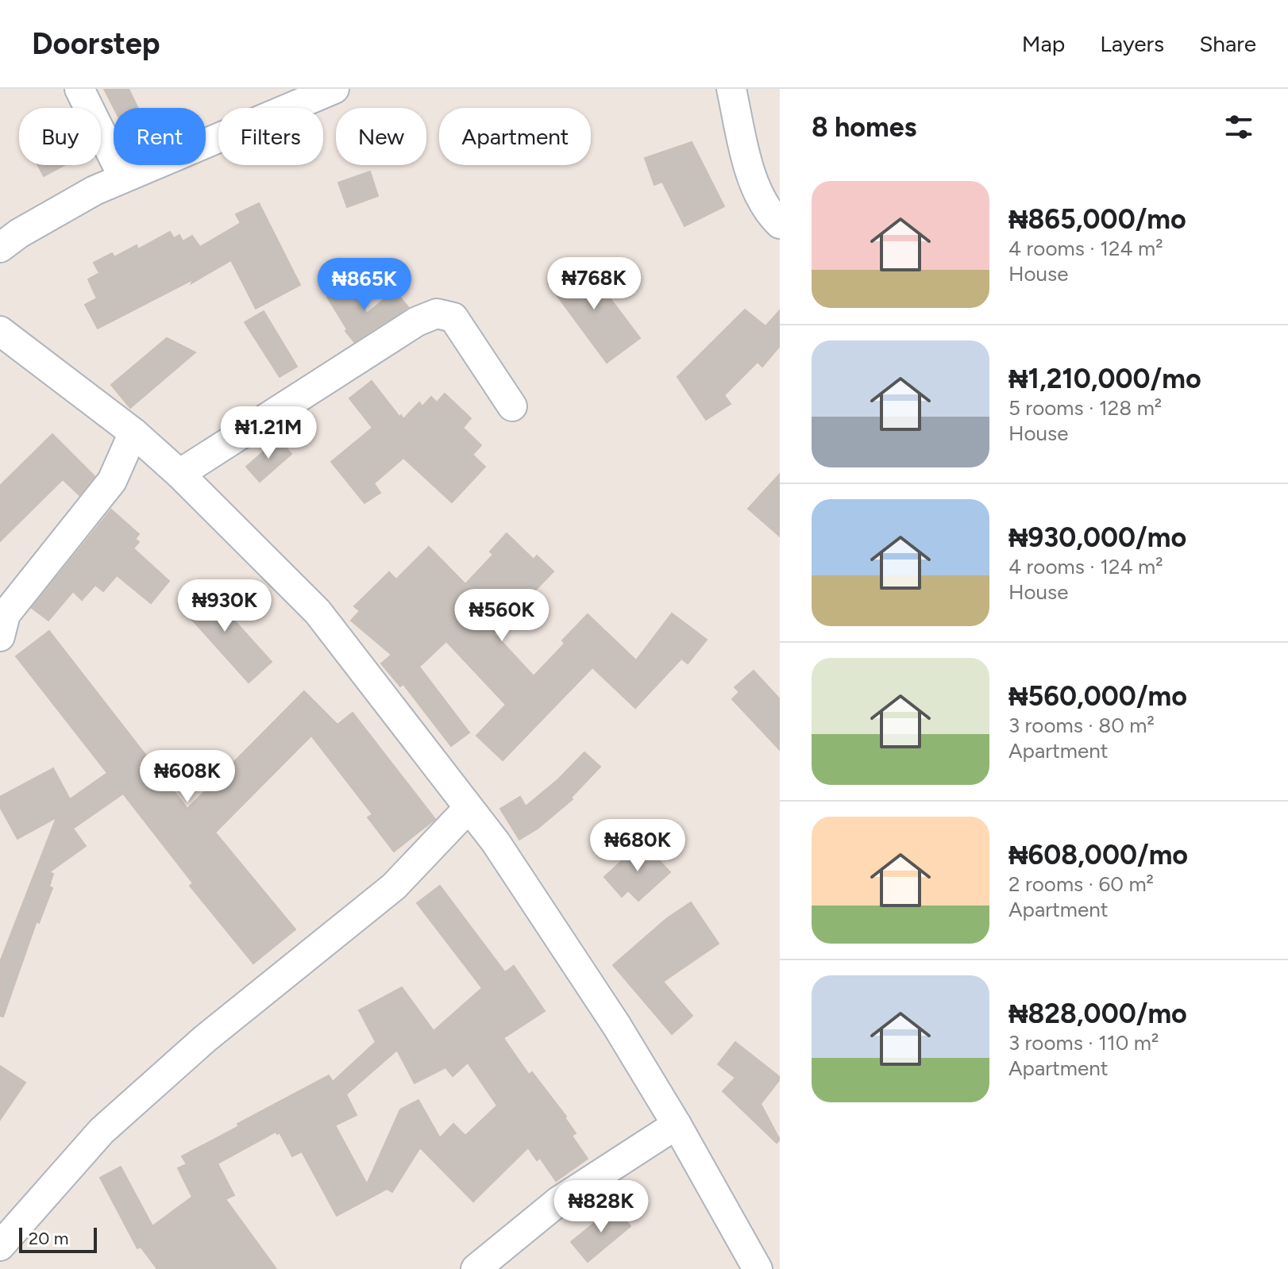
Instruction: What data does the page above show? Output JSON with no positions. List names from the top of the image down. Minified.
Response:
{"scale_bar":"20 m","page":{"header":"Doorstep","nav":["Map","Layers","Share"],"heading":"8 homes","chip":["Buy","Rent","Filters","New","Apartment"],"list":[{"name":"₦865,000/mo","note":"4 rooms · 124 m² · House"},{"name":"₦1,210,000/mo","note":"5 rooms · 128 m² · House"},{"name":"₦930,000/mo","note":"4 rooms · 124 m² · House"},{"name":"₦560,000/mo","note":"3 rooms · 80 m² · Apartment"},{"name":"₦608,000/mo","note":"2 rooms · 60 m² · Apartment"},{"name":"₦828,000/mo","note":"3 rooms · 110 m² · Apartment"}],"price":["₦768K","₦865K","₦1.21M","₦930K","₦560K","₦608K","₦680K","₦828K"],"scale":"20 m"}}
